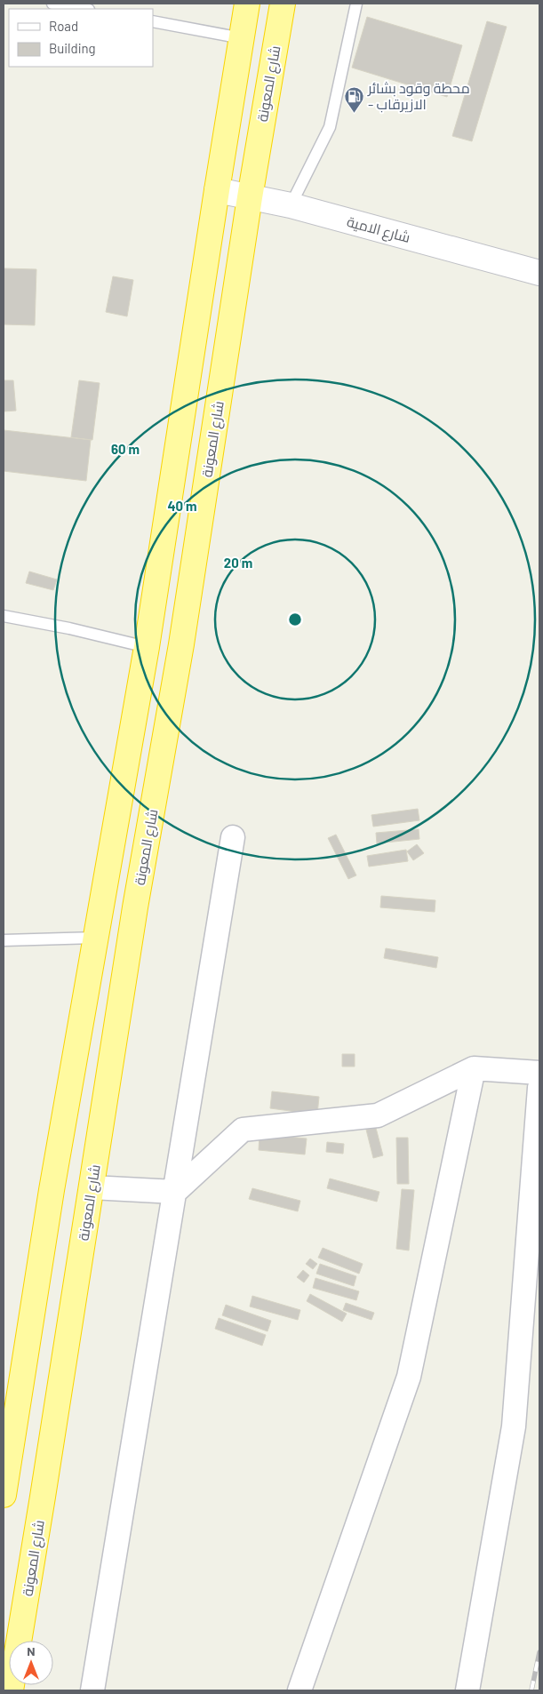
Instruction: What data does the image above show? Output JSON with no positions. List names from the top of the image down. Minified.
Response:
{"streets":{"highway":["شارع المعونة"],"street":["شارع الامية"]},"crossings":[["شارع المعونة","شارع الامية"]],"places":{"fuel station":["محطة وقود بشائر - الازيرقاب"]},"legend":["Road","Building"],"north":"top","rings":["60 m","40 m","20 m"]}
